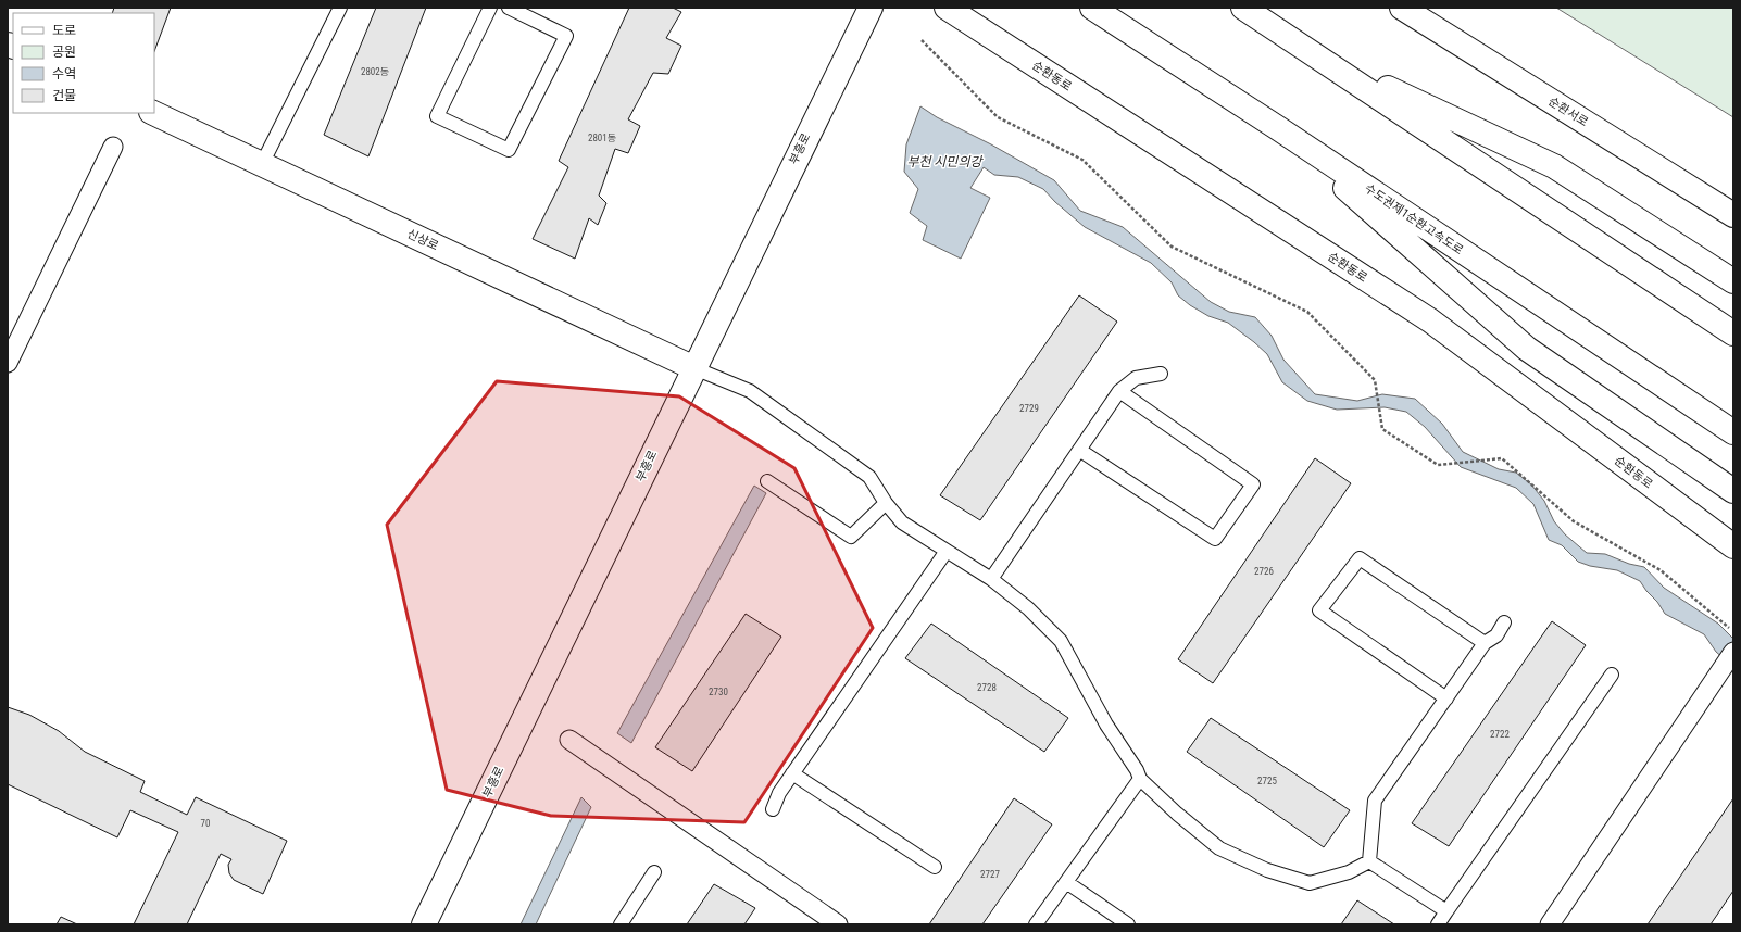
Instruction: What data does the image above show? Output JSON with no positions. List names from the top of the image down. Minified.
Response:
{"streets":{"main road":["순환동로","순환서로","부흥로","수도권제1순환고속도로","신상로"]},"crossings":[["부흥로","신상로"]],"water":["부천 시민의강"],"house_numbers":["2802동","2801동","2729","2726","2728","2730","2722","2725","70","2727"],"legend":["도로","공원","수역","건물"]}
